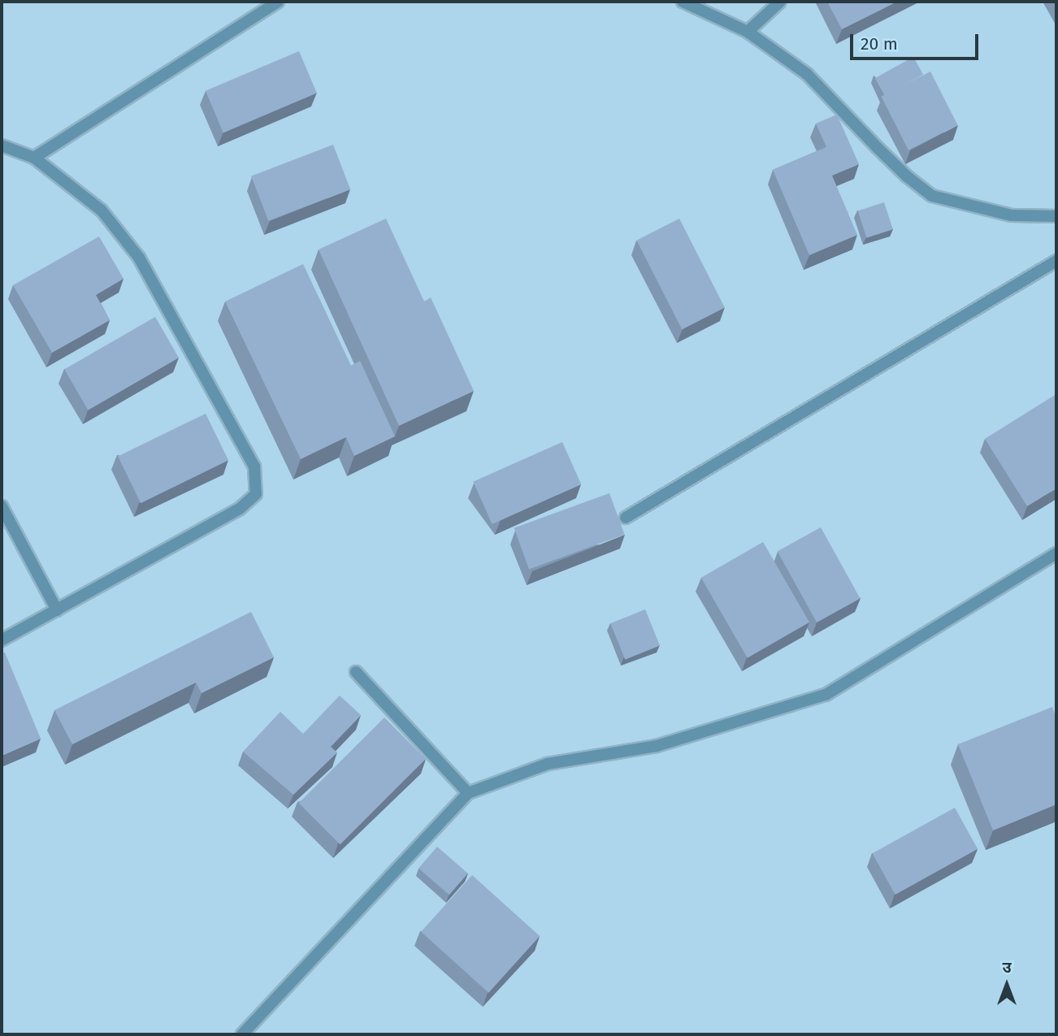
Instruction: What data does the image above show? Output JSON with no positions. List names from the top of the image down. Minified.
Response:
{"scale_bar":"20 m","north":"top"}
